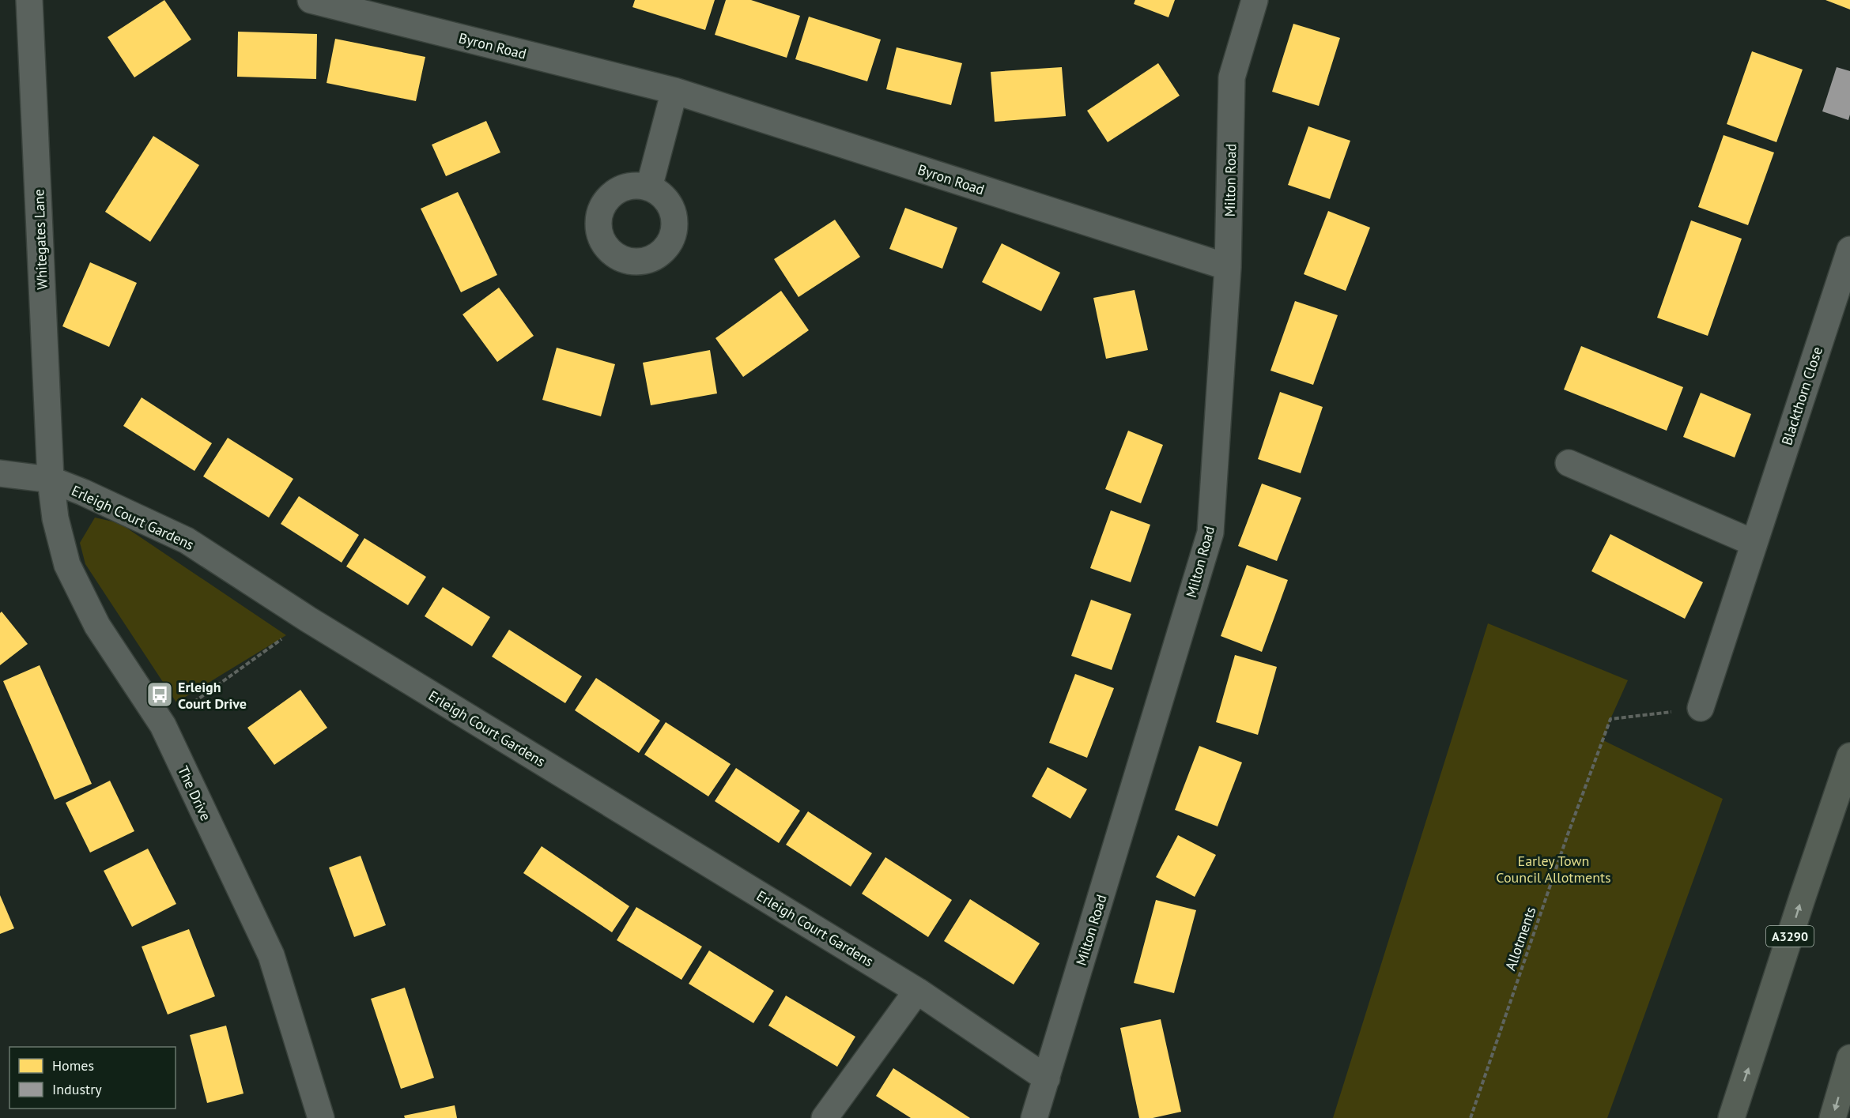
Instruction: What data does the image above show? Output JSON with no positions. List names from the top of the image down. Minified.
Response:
{"streets":{"main road":["A3290"],"street":["Byron Road","Milton Road","Whitegates Lane","Blackthorn Close","Erleigh Court Gardens","The Drive"],"path":["Allotments"]},"crossings":[["Byron Road","Milton Road"],["Milton Road","Erleigh Court Gardens"],["Whitegates Lane","Erleigh Court Gardens"],["Whitegates Lane","The Drive"],["Blackthorn Close","Allotments"],["Erleigh Court Gardens","The Drive"]],"parks":["Earley Town Council Allotments"],"places":{"bus stop":["Erleigh Court Drive"]},"legend":["Homes","Industry"]}
